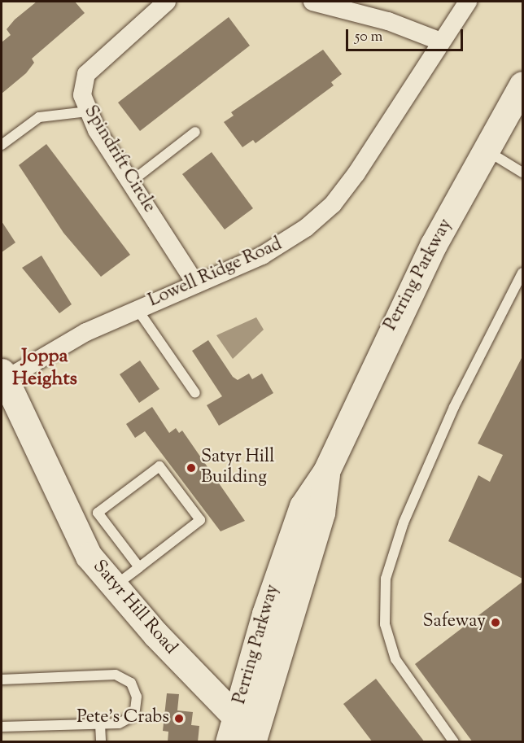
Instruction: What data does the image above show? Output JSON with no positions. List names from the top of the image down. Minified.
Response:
{"streets":{"street":["Spindrift Circle","Lowell Ridge Road","Perring Parkway","Satyr Hill Road"]},"crossings":[["Spindrift Circle","Lowell Ridge Road"],["Lowell Ridge Road","Satyr Hill Road"],["Perring Parkway","Satyr Hill Road"]],"districts":["Joppa Heights"],"places":["Satyr Hill Building","Safeway","Pete's Crabs"],"scale_bar":"50 m"}
